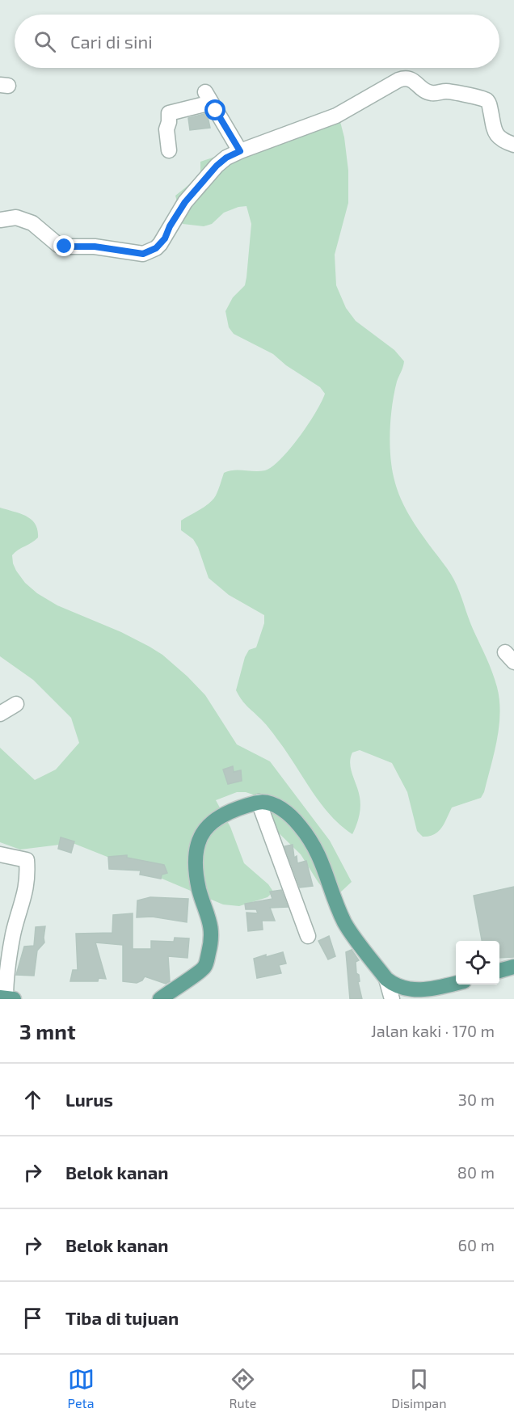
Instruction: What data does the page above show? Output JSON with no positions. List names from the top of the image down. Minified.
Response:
{"page":{"search":"Cari di sini","heading":["3 mnt","Jalan kaki · 170 m"],"list":[["Lurus","30 m"],["Belok kanan","80 m"],["Belok kanan","60 m"],"Tiba di tujuan"],"nav":["Peta","Rute","Disimpan"]}}
